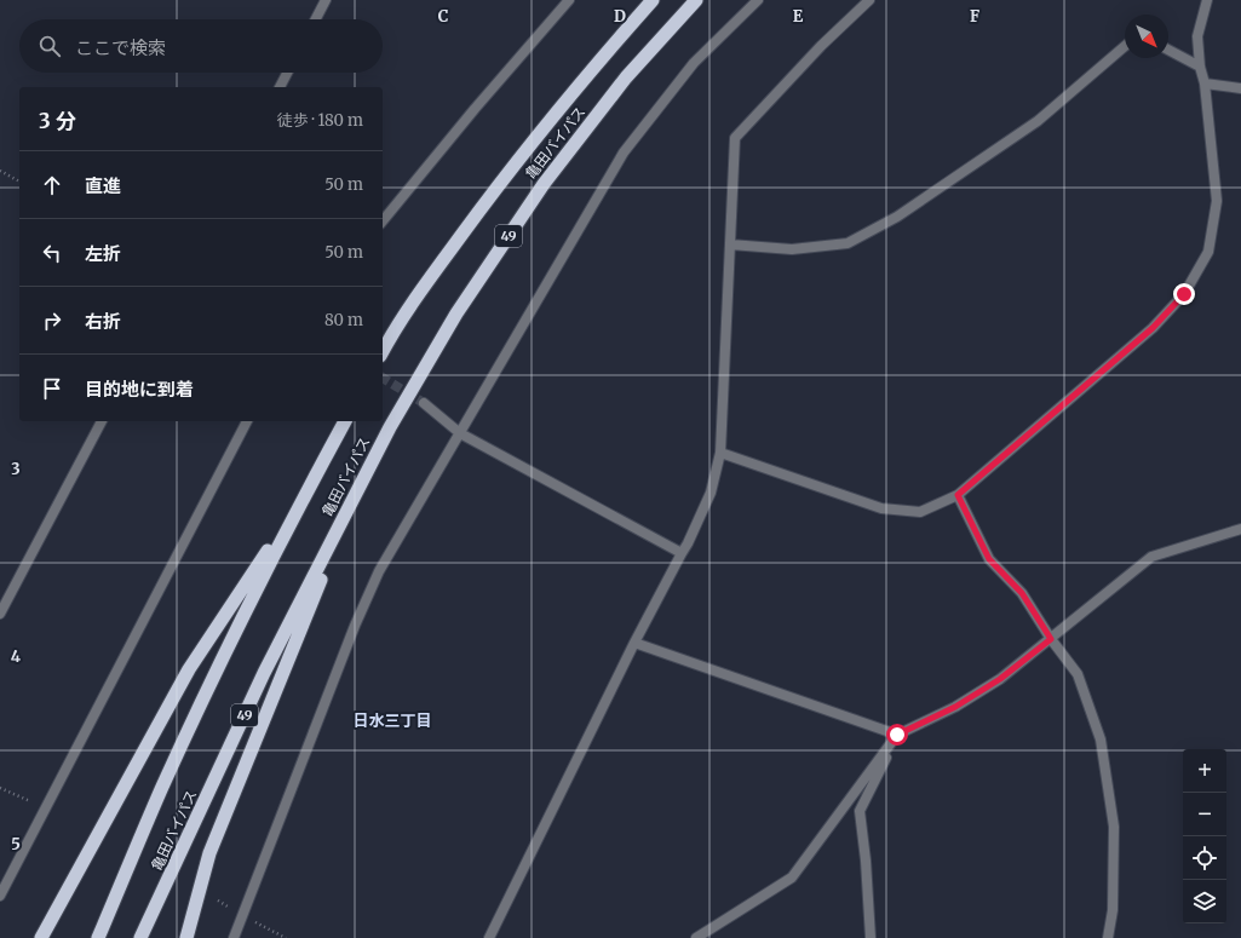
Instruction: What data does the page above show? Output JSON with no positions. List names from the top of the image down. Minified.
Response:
{"streets":{"highway":["亀田バイパス","49"]},"districts":["日水三丁目"],"north":"bottom right","page":{"search":"ここで検索","heading":["3 分","徒歩 · 180 m"],"list":[["直進","50 m"],["左折","50 m"],["右折","80 m"],"目的地に到着"],"map_buttons":["+","−"]},"grid":{"columns":["C","D","E","F"],"rows":["3","4","5"]}}
